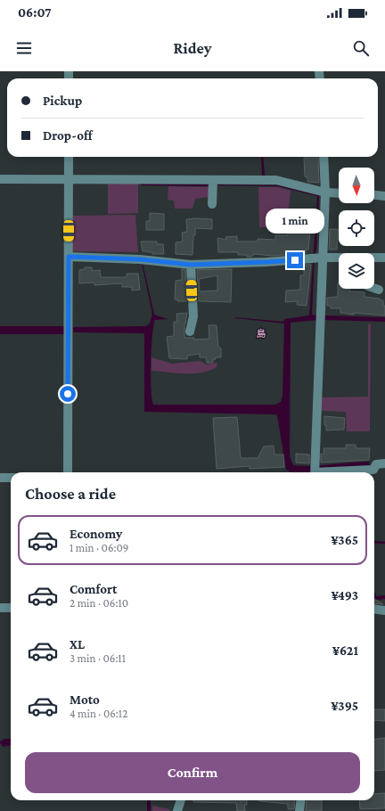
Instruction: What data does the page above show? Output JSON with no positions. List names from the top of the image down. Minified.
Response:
{"districts":["島"],"north":"bottom","page":{"status":"06:07","header":"Ridey","banner":["Pickup","Drop-off"],"bubble":"1 min","heading":"Choose a ride","list":[{"name":"Economy","note":"1 min · 06:09","value":"¥365"},{"name":"Comfort","note":"2 min · 06:10","value":"¥493"},{"name":"XL","note":"3 min · 06:11","value":"¥621"},{"name":"Moto","note":"4 min · 06:12","value":"¥395"}],"buttons":"Confirm"}}
